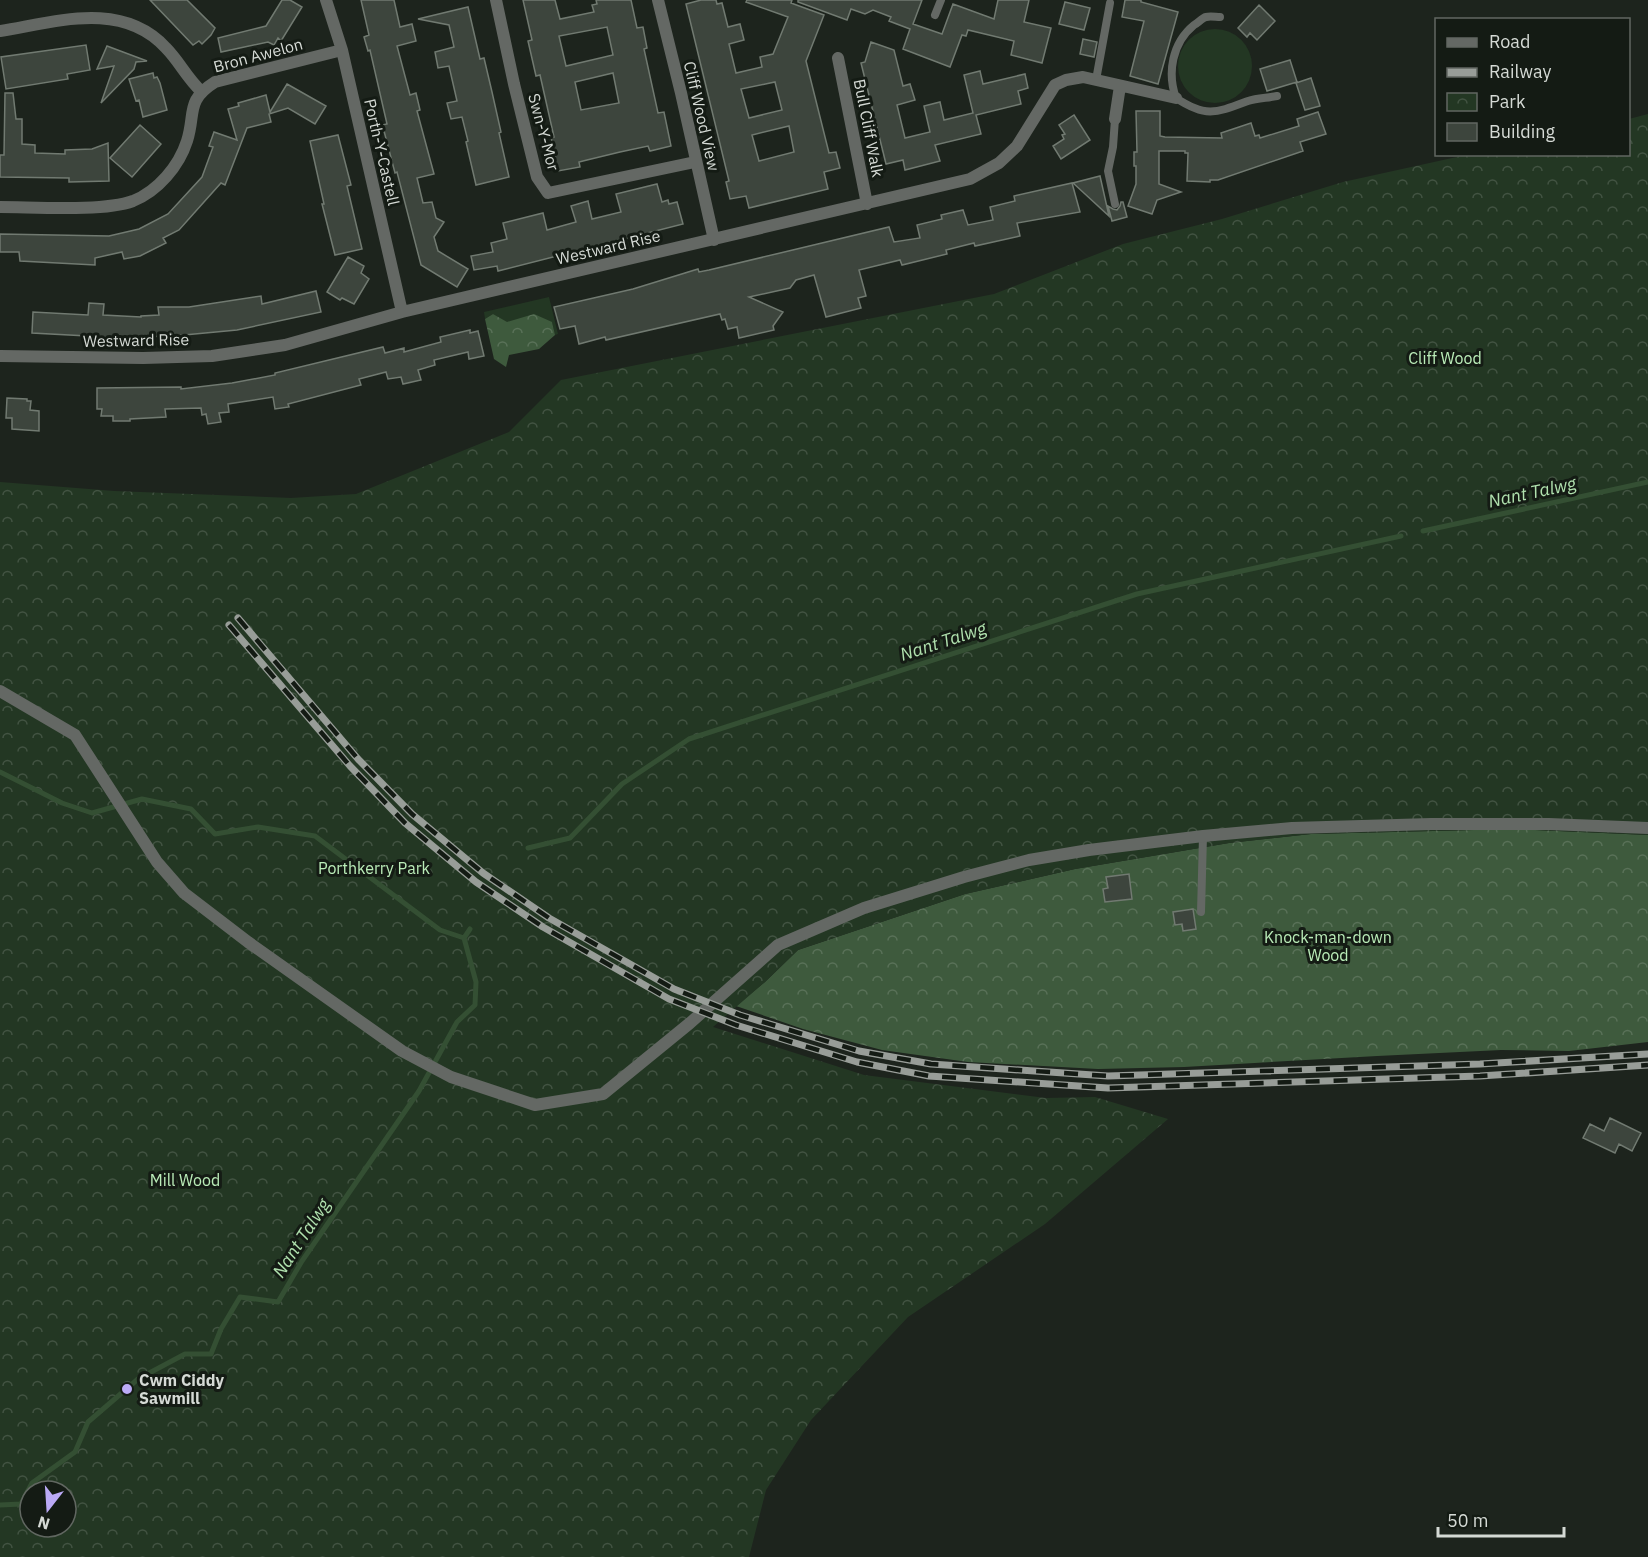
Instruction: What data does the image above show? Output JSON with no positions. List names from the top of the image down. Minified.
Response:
{"streets":{"street":["Bron Awelon","Cliff Wood View","Bull Cliff Walk","Swn-Y-Mor","Porth-Y-Castell","Westward Rise"]},"crossings":[["Bron Awelon","Porth-Y-Castell"],["Cliff Wood View","Swn-Y-Mor"],["Cliff Wood View","Westward Rise"],["Bull Cliff Walk","Westward Rise"],["Porth-Y-Castell","Westward Rise"]],"water":["Nant Talwg"],"parks":["Cliff Wood","Porthkerry Park","Knock-man-down Wood","Mill Wood"],"places":["Cwm Ciddy Sawmill"],"legend":["Road","Railway","Park","Building"],"scale_bar":"50 m","north":"bottom"}
